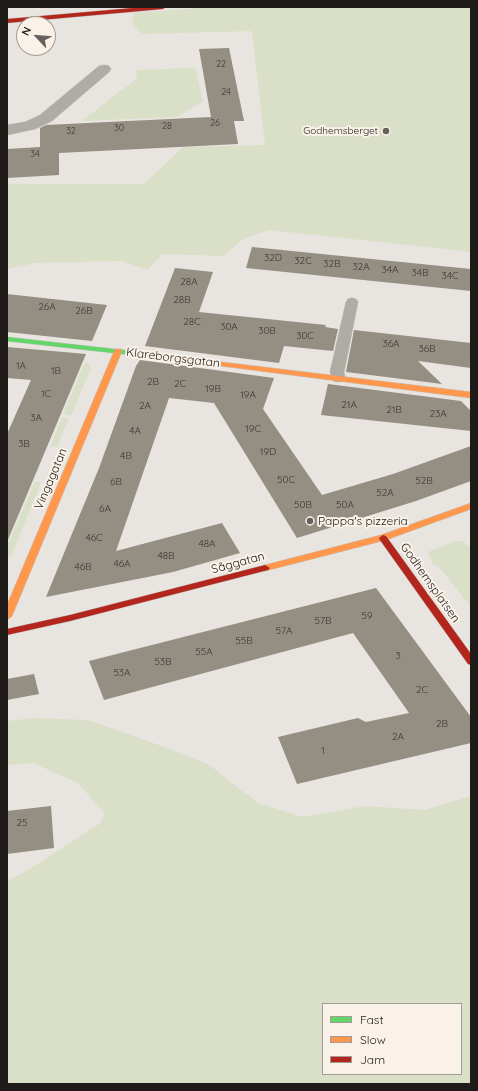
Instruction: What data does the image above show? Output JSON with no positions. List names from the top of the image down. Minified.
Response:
{"streets":{"street":["Klareborgsgatan","Vingagatan","Såggatan","Godhemsplatsen"]},"crossings":[["Klareborgsgatan","Vingagatan"],["Såggatan","Godhemsplatsen"]],"places":["Godhemsberget","Pappa's pizzeria"],"house_numbers":["22","24","26","28","30","32","34","32D","32C","32B","32A","34A","34B","34C","28A","28B","26A","26B","28C","30A","30B","30C","36A","36B","1A","1B","2B","2C","19B","1C","19A","21A","2A","21B","23A","3A","19C","4A","3B","19D","4B","50C","52B","6B","52A","50B","50A","6A","46C","48A","48B","46A","46B","59","57B","57A","55B","55A","3","53B","53A","2C","2B","2A","1","25"],"legend":["Fast","Slow","Jam"],"north":"top left"}
